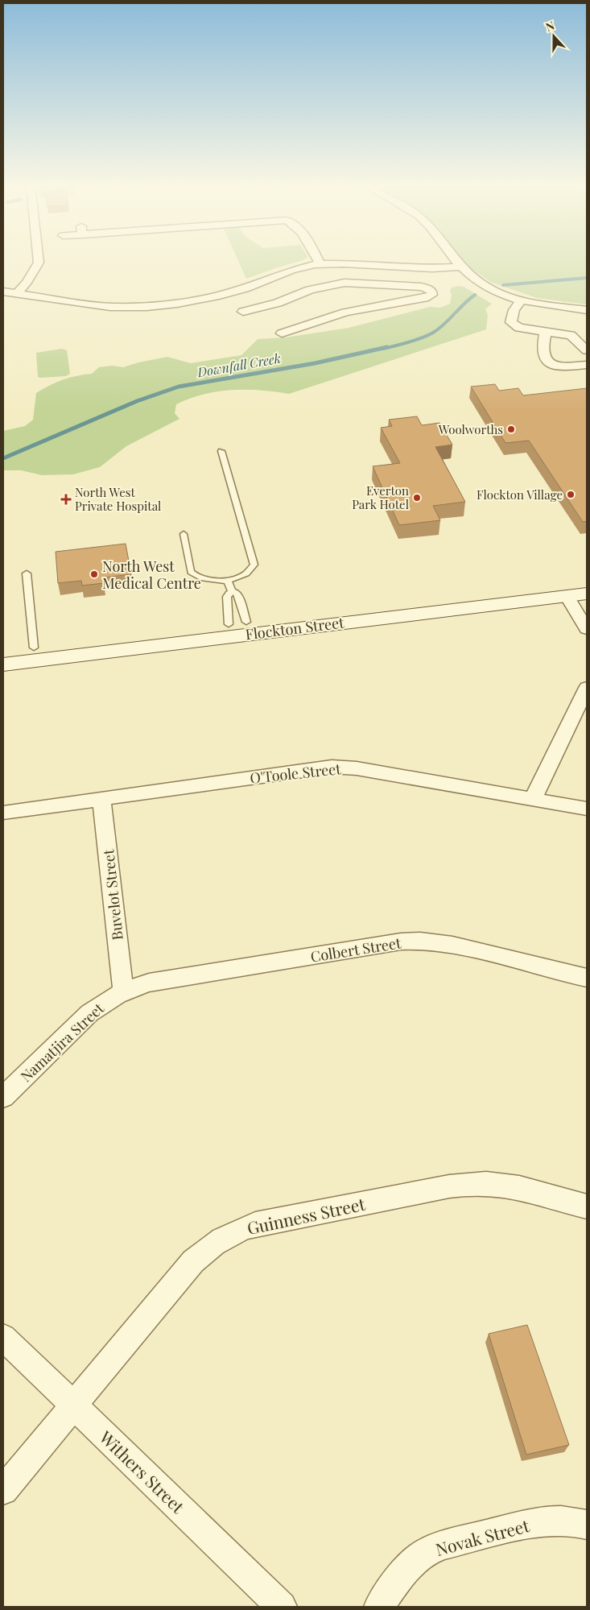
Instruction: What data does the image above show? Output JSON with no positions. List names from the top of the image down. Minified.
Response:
{"streets":{"street":["Flockton Street","O'Toole Street","Buvelot Street","Colbert Street","Namatjira Street","Guinness Street","Withers Street","Novak Street"]},"crossings":[["O'Toole Street","Buvelot Street"],["Buvelot Street","Colbert Street"],["Buvelot Street","Namatjira Street"],["Colbert Street","Namatjira Street"],["Guinness Street","Withers Street"]],"water":["Downfall Creek"],"places":{"other":["Woolworths","Flockton Village","Everton Park Hotel","North West Medical Centre"],"health":["North West Private Hospital"]},"north":"top"}
